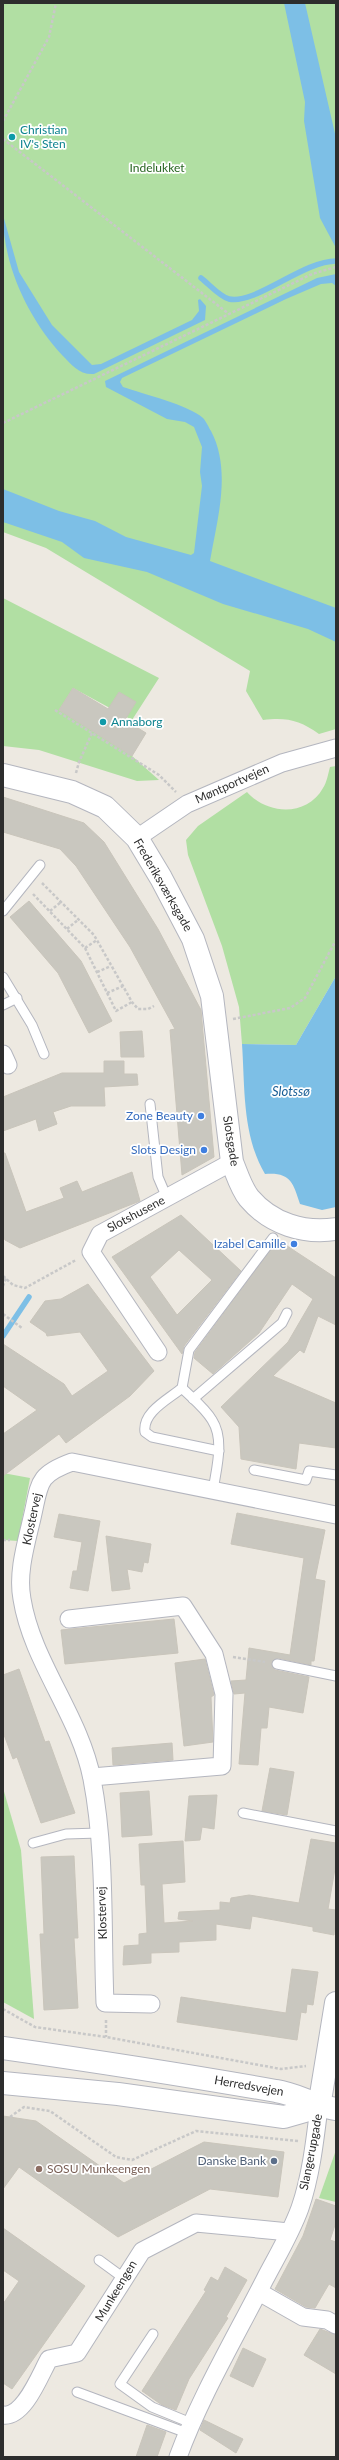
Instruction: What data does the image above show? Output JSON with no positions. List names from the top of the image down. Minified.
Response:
{"streets":{"street":["Møntportvejen","Frederiksværksgade","Slotsgade","Slotshusene","Klostervej","Herredsvejen","Slangerupgade","Munkeengen"]},"crossings":[["Møntportvejen","Frederiksværksgade"],["Frederiksværksgade","Slotsgade"],["Slotsgade","Slotshusene"],["Herredsvejen","Slangerupgade"],["Slangerupgade","Munkeengen"]],"water":["Slotssø"],"parks":["Indelukket"],"places":["Christian IV's Sten","Annaborg","Zone Beauty","Slots Design","Izabel Camille","Danske Bank","SOSU Munkeengen"]}
